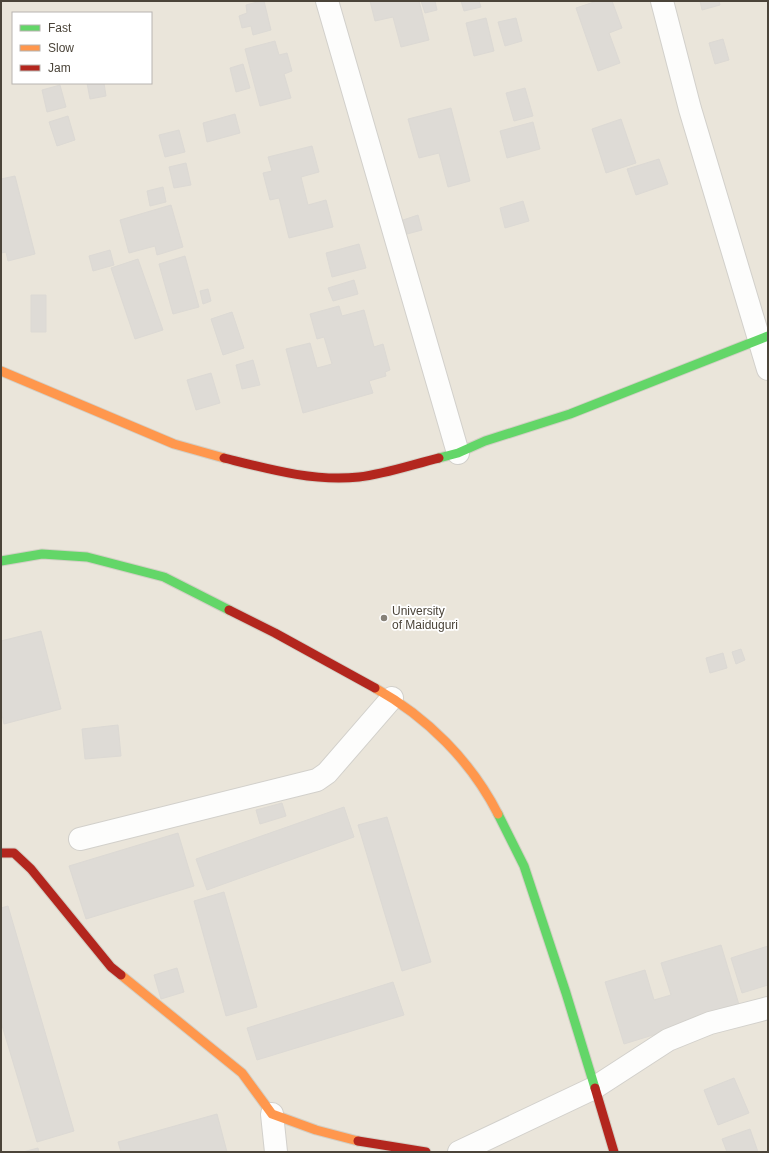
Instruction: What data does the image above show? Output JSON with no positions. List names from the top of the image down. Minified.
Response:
{"places":["University of Maiduguri"],"legend":["Fast","Slow","Jam"]}
